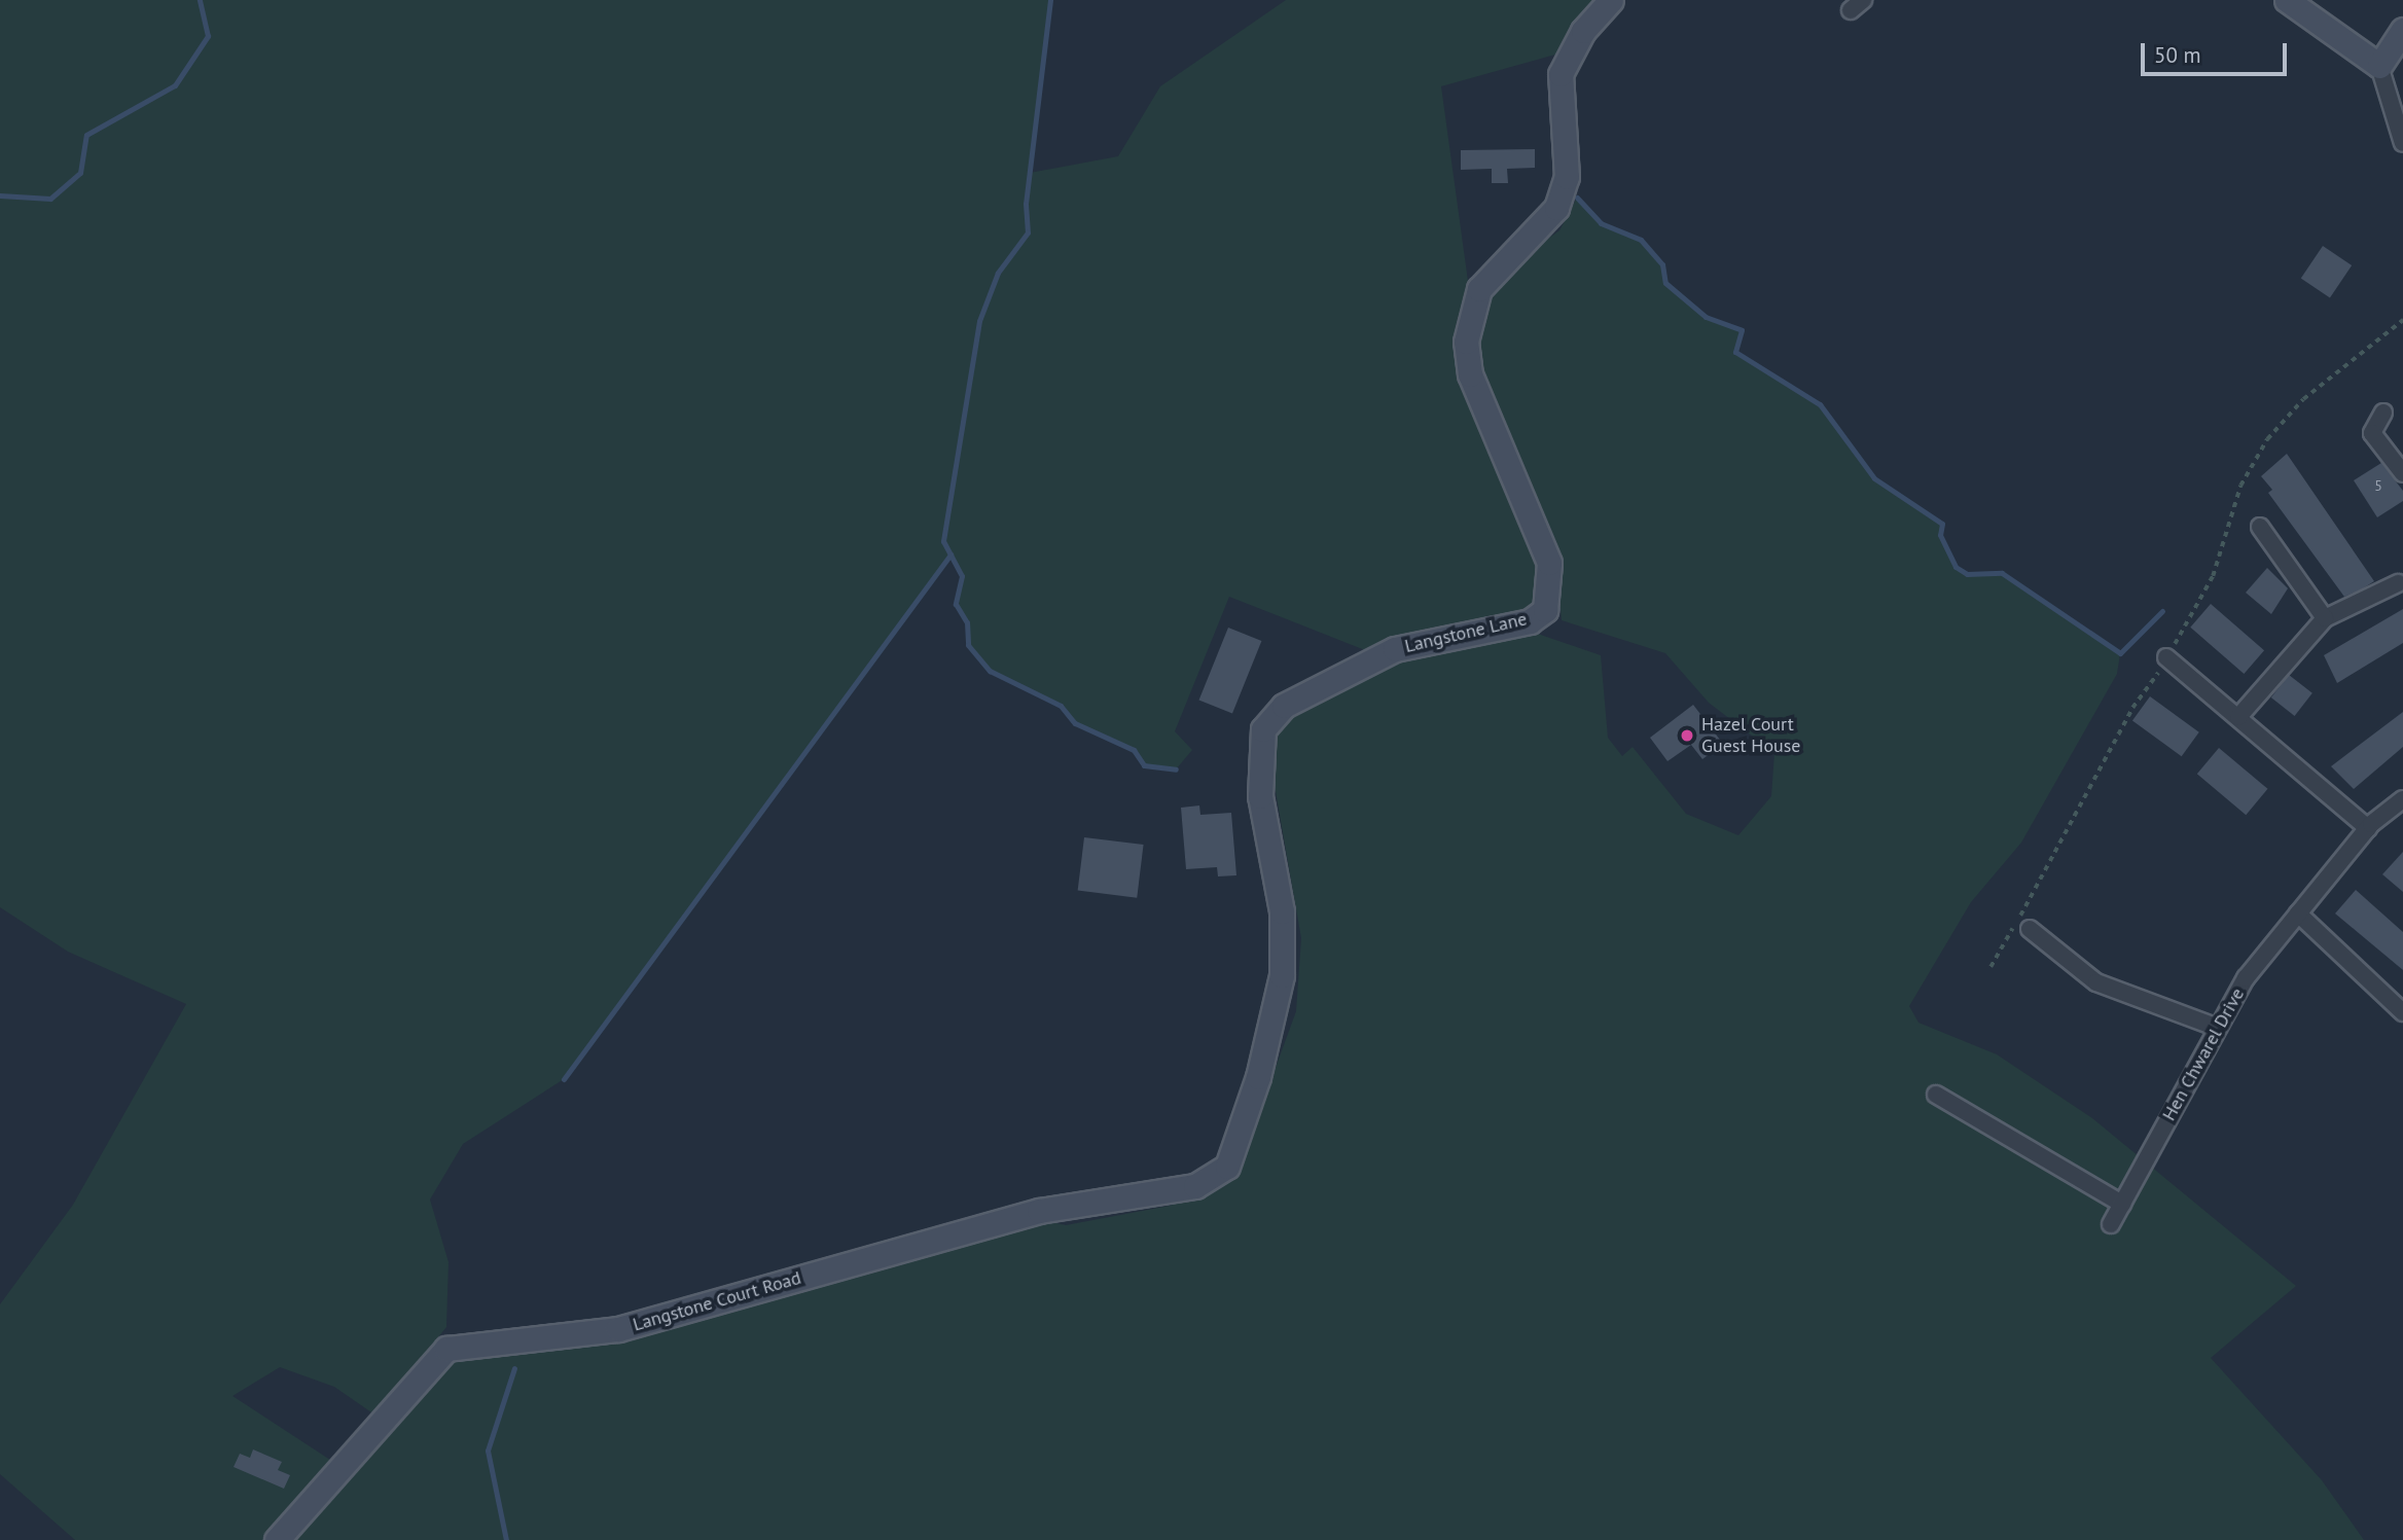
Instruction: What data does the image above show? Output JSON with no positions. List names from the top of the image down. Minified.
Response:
{"streets":{"street":["Langstone Lane","Hen Chwarel Drive","Langstone Court Road"]},"crossings":[["Langstone Lane","Langstone Court Road"]],"places":["Hazel Court Guest House"],"house_numbers":["5"],"scale_bar":"50 m"}
